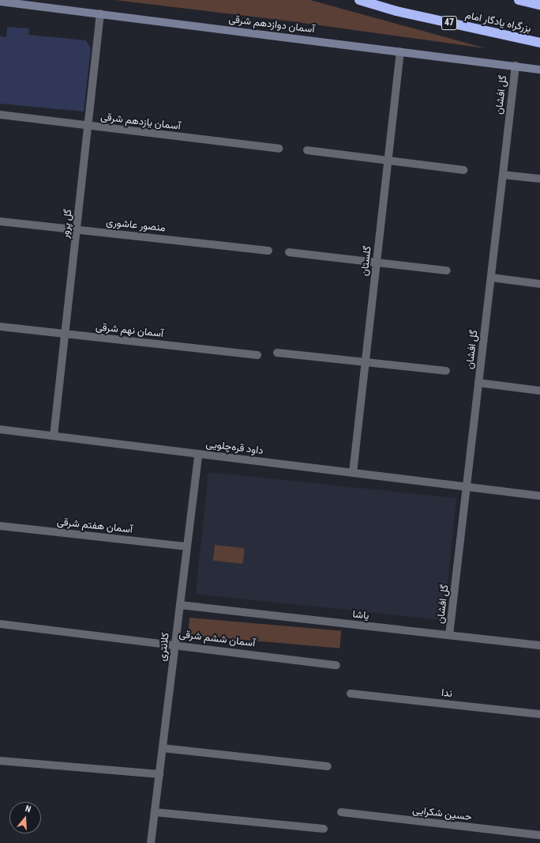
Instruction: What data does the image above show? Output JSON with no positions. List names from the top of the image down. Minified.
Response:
{"streets":{"highway":["بزرگراه یادگار امام","47"],"street":["آسمان دوازدهم شرقی","گل افشان","آسمان یازدهم شرقی","گل پرور","منصور عاشوری","گلستان","آسمان نهم شرقی","داود قره‌چلویی","آسمان هفتم شرقی","یاشا","آسمان ششم شرقی","کلانتری","ندا","حسین شکرایی"]},"crossings":[["آسمان دوازدهم شرقی","گل افشان"],["آسمان دوازدهم شرقی","گل پرور"],["آسمان دوازدهم شرقی","گلستان"],["گل افشان","داود قره‌چلویی"],["گل افشان","یاشا"],["آسمان یازدهم شرقی","گل پرور"],["گل پرور","منصور عاشوری"],["گل پرور","آسمان نهم شرقی"],["گل پرور","داود قره‌چلویی"],["گلستان","داود قره‌چلویی"],["داود قره‌چلویی","کلانتری"],["آسمان هفتم شرقی","کلانتری"],["یاشا","کلانتری"],["آسمان ششم شرقی","کلانتری"]],"north":"top"}
